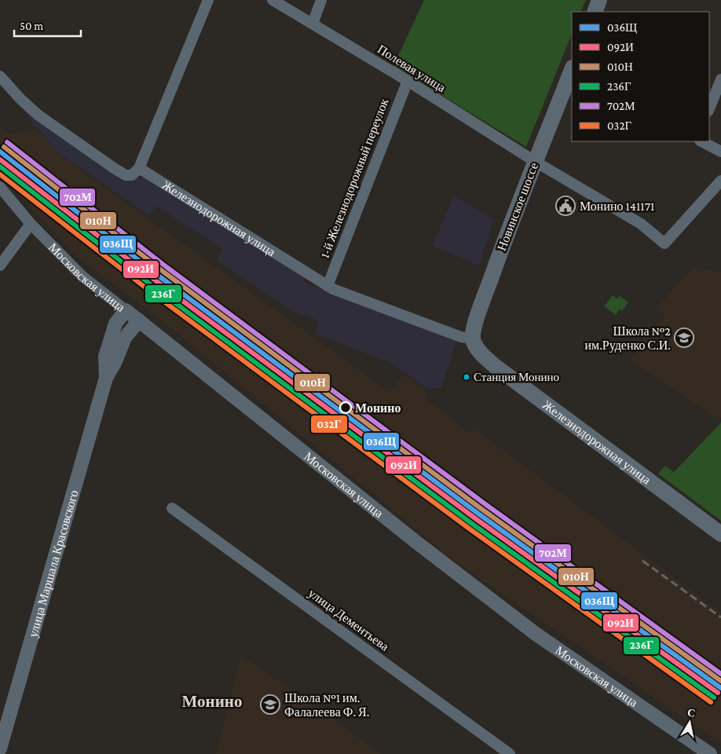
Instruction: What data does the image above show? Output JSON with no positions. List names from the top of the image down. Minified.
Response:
{"streets":{"main road":["Новинское шоссе","Железнодорожная улица"],"street":["Полевая улица","1-й Железнодорожный переулок","Московская улица","улица Маршала Красовского","улица Дементьева"]},"crossings":[["Полевая улица","1-й Железнодорожный переулок"],["Полевая улица","Новинское шоссе"],["1-й Железнодорожный переулок","Железнодорожная улица"],["Новинское шоссе","Железнодорожная улица"],["Московская улица","улица Маршала Красовского"]],"districts":["Монино"],"places":{"public building":["Монино 141171"],"school or university":["Школа №2 им.Руденко С.И.","Школа №1 им. Фалалеева Ф. Я."],"other":["Станция Монино","Монино"]},"lines":["transit line 702М","transit line 010Н","transit line 036Щ","transit line 092И","transit line 236Г","transit line 032Г"],"legend":["036Щ","092И","010Н","236Г","702М","032Г"],"scale_bar":"50 m","north":"top"}
